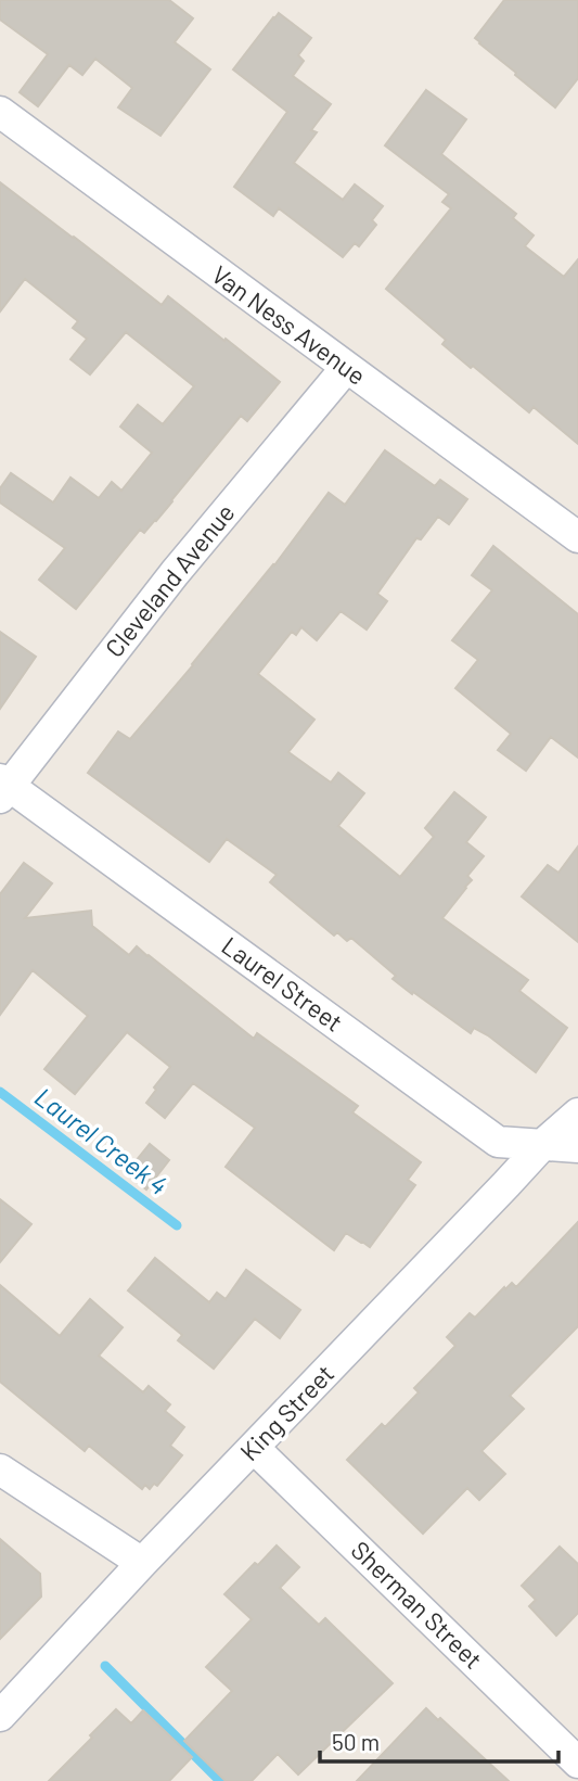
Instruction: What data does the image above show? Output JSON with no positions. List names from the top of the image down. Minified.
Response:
{"streets":{"street":["Van Ness Avenue","Cleveland Avenue","Laurel Street","King Street","Sherman Street"]},"crossings":[["Van Ness Avenue","Cleveland Avenue"],["Cleveland Avenue","Laurel Street"],["Laurel Street","King Street"],["King Street","Sherman Street"]],"water":["Laurel Creek 4"],"scale_bar":"50 m"}
